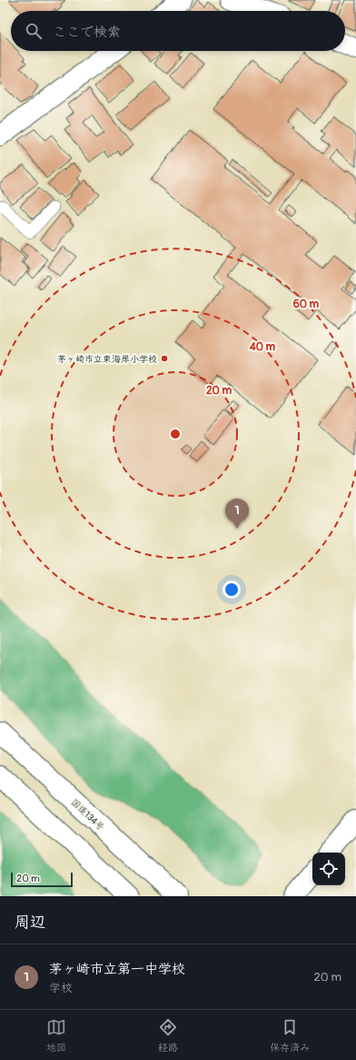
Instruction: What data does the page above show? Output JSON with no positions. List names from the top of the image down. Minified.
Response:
{"streets":{"main road":["国道134号"]},"places":["茅ヶ崎市立東海岸小学校"],"scale_bar":"20 m","page":{"search":"ここで検索","pins":"1","scale":"20 m","heading":"周辺","list":[{"mark":"1","name":"茅ヶ崎市立第一中学校","note":"学校","value":"20 m"}],"nav":["地図","経路","保存済み"]},"rings":["60 m","40 m","20 m"]}
